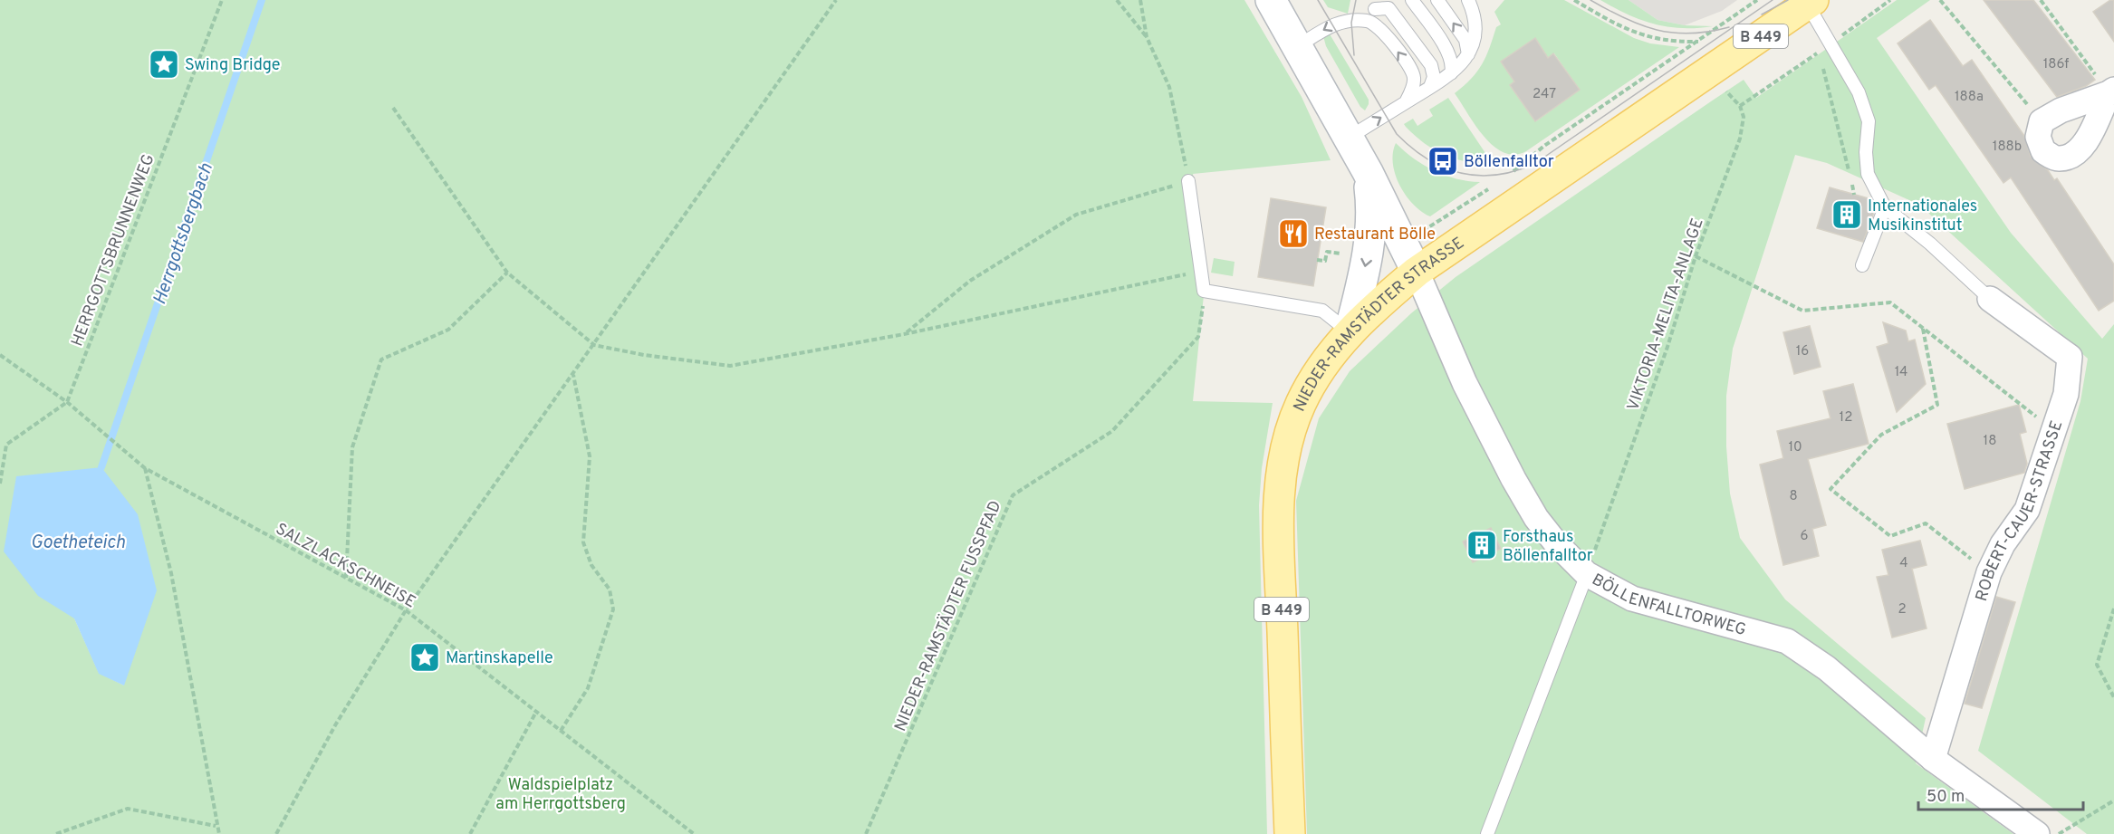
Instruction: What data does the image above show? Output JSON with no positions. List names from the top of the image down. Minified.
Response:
{"streets":{"main road":["B 449","NIEDER-RAMSTÄDTER STRASSE"],"street":["ROBERT-CAUER-STRASSE","BÖLLENFALLTORWEG"],"path":["HERRGOTTSBRUNNENWEG","VIKTORIA-MELITA-ANLAGE","SALZLACKSCHNEISE","NIEDER-RAMSTÄDTER FUSSPFAD"]},"crossings":[["HERRGOTTSBRUNNENWEG","SALZLACKSCHNEISE"],["VIKTORIA-MELITA-ANLAGE","BÖLLENFALLTORWEG"],["NIEDER-RAMSTÄDTER STRASSE","BÖLLENFALLTORWEG"],["ROBERT-CAUER-STRASSE","BÖLLENFALLTORWEG"]],"water":["Herrgottsbergbach","Goetheteich"],"parks":["Waldspielplatz am Herrgottsberg"],"places":{"place":["Swing Bridge","Martinskapelle"],"bus stop":["Böllenfalltor"],"building":["Internationales Musikinstitut","Forsthaus Böllenfalltor"],"restaurant":["Restaurant Bölle"]},"house_numbers":["186f","247","188a","188b","16","14","12","18","10","8","6","4","2"],"scale_bar":"50 m"}
